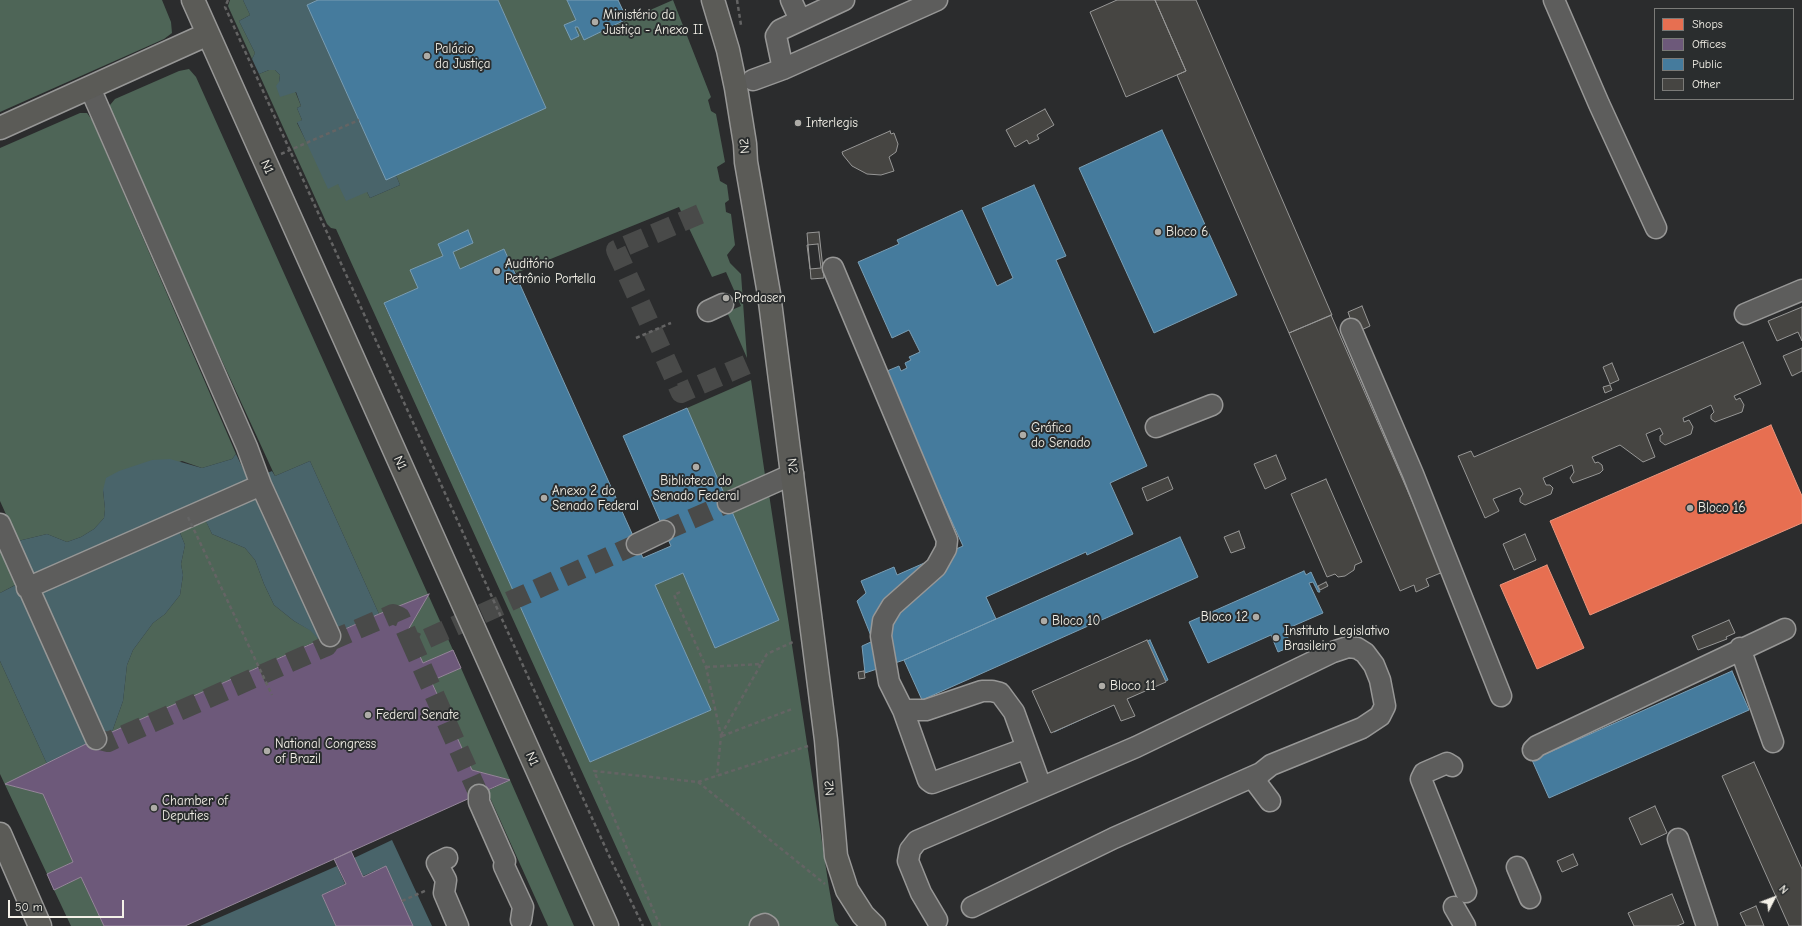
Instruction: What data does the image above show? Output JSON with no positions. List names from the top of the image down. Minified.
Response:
{"streets":{"main road":["N2","N1"]},"places":["Ministério da Justiça - Anexo II","Palácio da Justiça","Interlegis","Bloco 6","Auditório Petrônio Portella","Prodasen","Gráfica do Senado","Biblioteca do Senado Federal","Anexo 2 do Senado Federal","Bloco 16","Bloco 12","Bloco 10","Instituto Legislativo Brasileiro","Bloco 11","Federal Senate","National Congress of Brazil","Chamber of Deputies"],"legend":["Shops","Offices","Public","Other"],"scale_bar":"50 m","north":"top right"}
